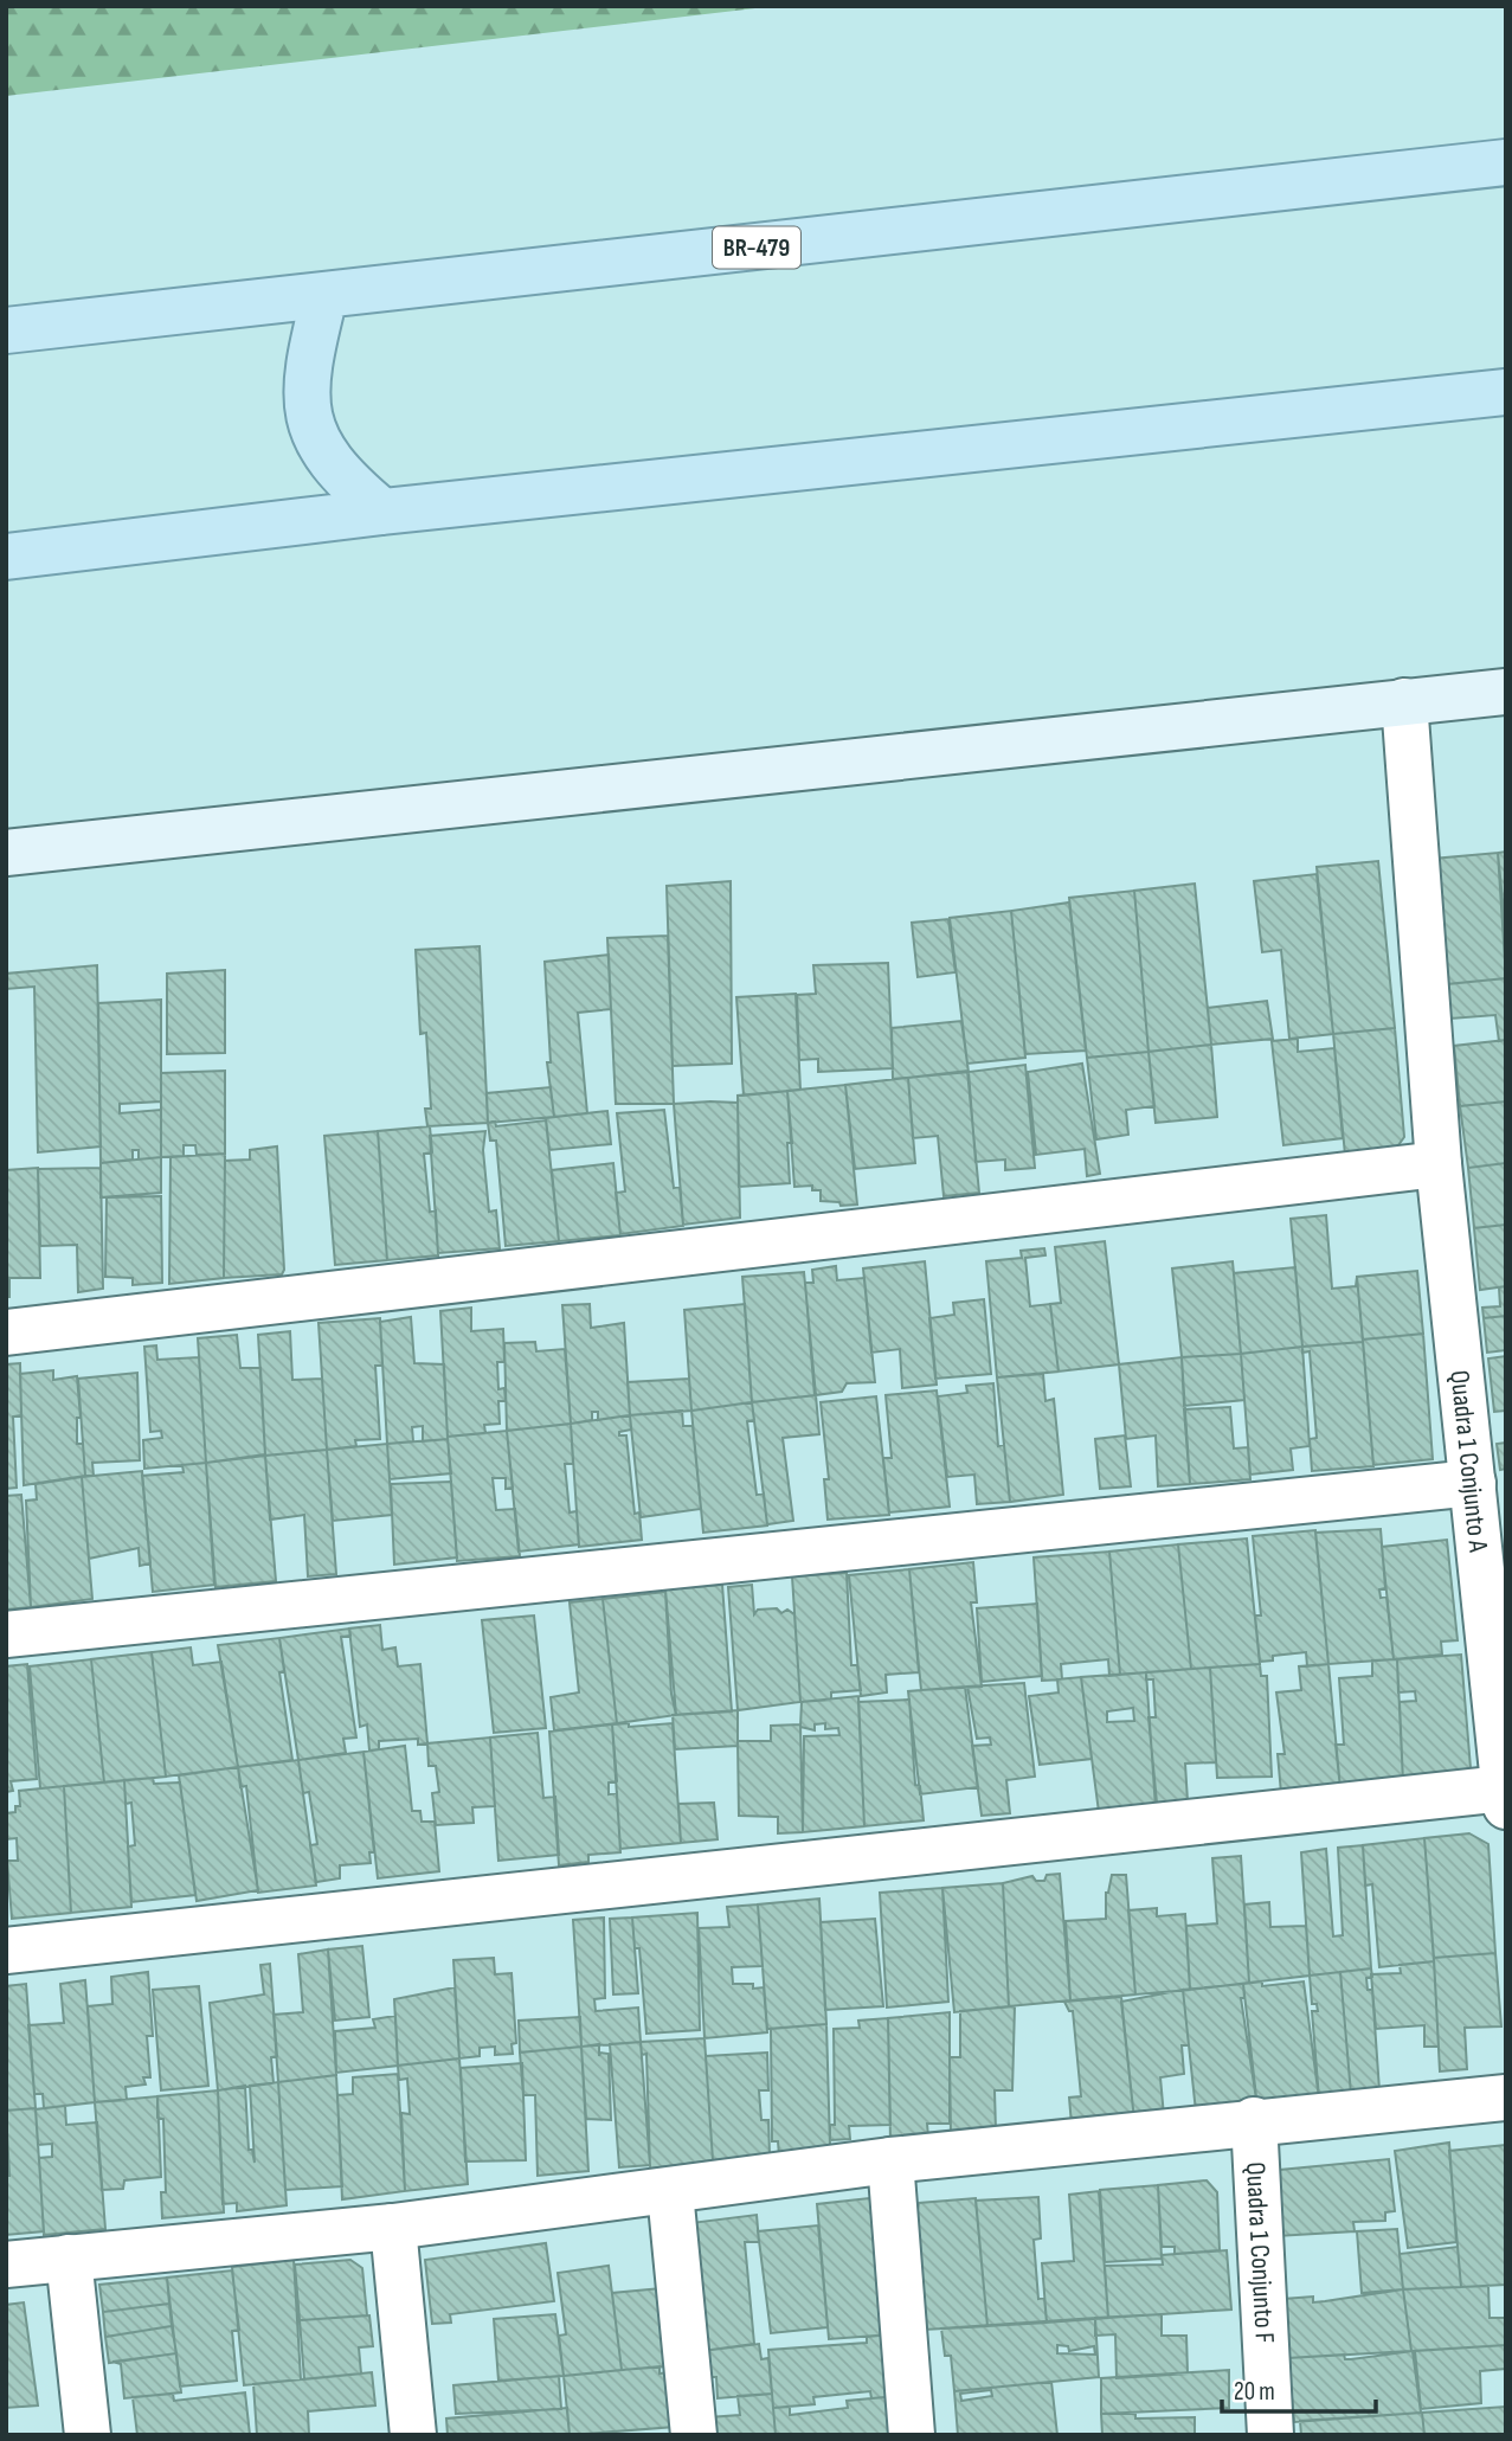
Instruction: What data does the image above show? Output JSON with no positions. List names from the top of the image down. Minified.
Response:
{"streets":{"main road":["BR-479"],"street":["Quadra 1 Conjunto A","Quadra 1 Conjunto F"]},"scale_bar":"20 m"}
